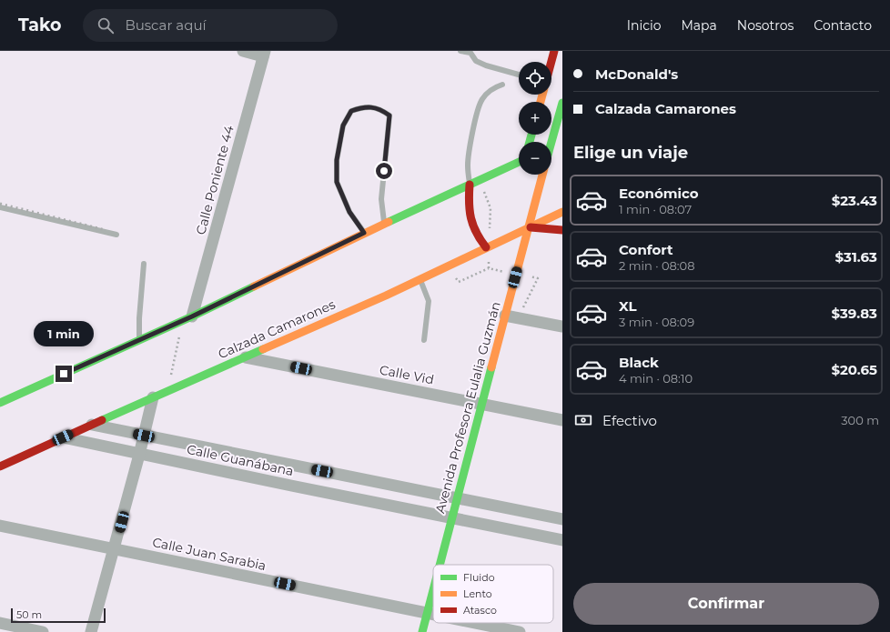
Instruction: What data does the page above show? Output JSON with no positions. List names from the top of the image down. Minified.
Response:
{"streets":{"main road":["Calzada Camarones","Avenida Profesora Eulalia Guzmán"],"street":["Calle Poniente 44","Calle Vid","Calle Guanábana","Calle Juan Sarabia"]},"crossings":[["Calzada Camarones","Calle Vid"],["Calzada Camarones","Avenida Profesora Eulalia Guzmán"],["Calzada Camarones","Calle Guanábana"],["Calle Vid","Avenida Profesora Eulalia Guzmán"],["Avenida Profesora Eulalia Guzmán","Calle Guanábana"],["Avenida Profesora Eulalia Guzmán","Calle Juan Sarabia"]],"legend":["Fluido","Lento","Atasco"],"scale_bar":"50 m","page":{"header":"Tako","search":"Buscar aquí","nav":["Inicio","Mapa","Nosotros","Contacto"],"banner":["McDonald's","Calzada Camarones"],"map_buttons":["+","−"],"heading":"Elige un viaje","list":[{"name":"Económico","note":"1 min · 08:07","value":"$23.43"},{"name":"Confort","note":"2 min · 08:08","value":"$31.63"},{"name":"XL","note":"3 min · 08:09","value":"$39.83"},{"name":"Black","note":"4 min · 08:10","value":"$20.65"}],"bubble":"1 min","pay":["Efectivo","300 m"],"buttons":"Confirmar","scale":"50 m"}}
